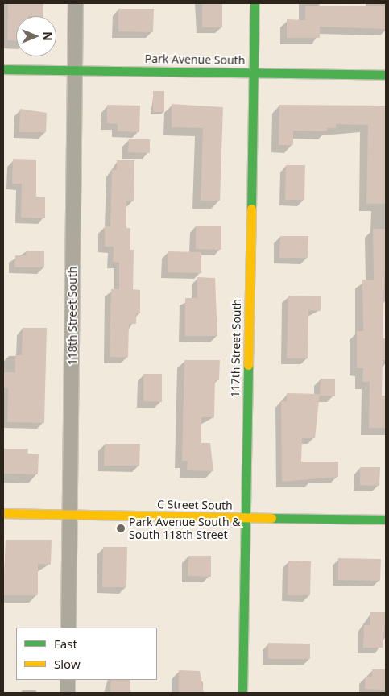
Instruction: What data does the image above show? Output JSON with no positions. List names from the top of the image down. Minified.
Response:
{"streets":{"street":["Park Avenue South","118th Street South","117th Street South","C Street South"]},"crossings":[["Park Avenue South","118th Street South"],["Park Avenue South","117th Street South"],["118th Street South","C Street South"],["117th Street South","C Street South"]],"places":["Park Avenue South & South 118th Street"],"legend":["Fast","Slow"],"north":"right"}
